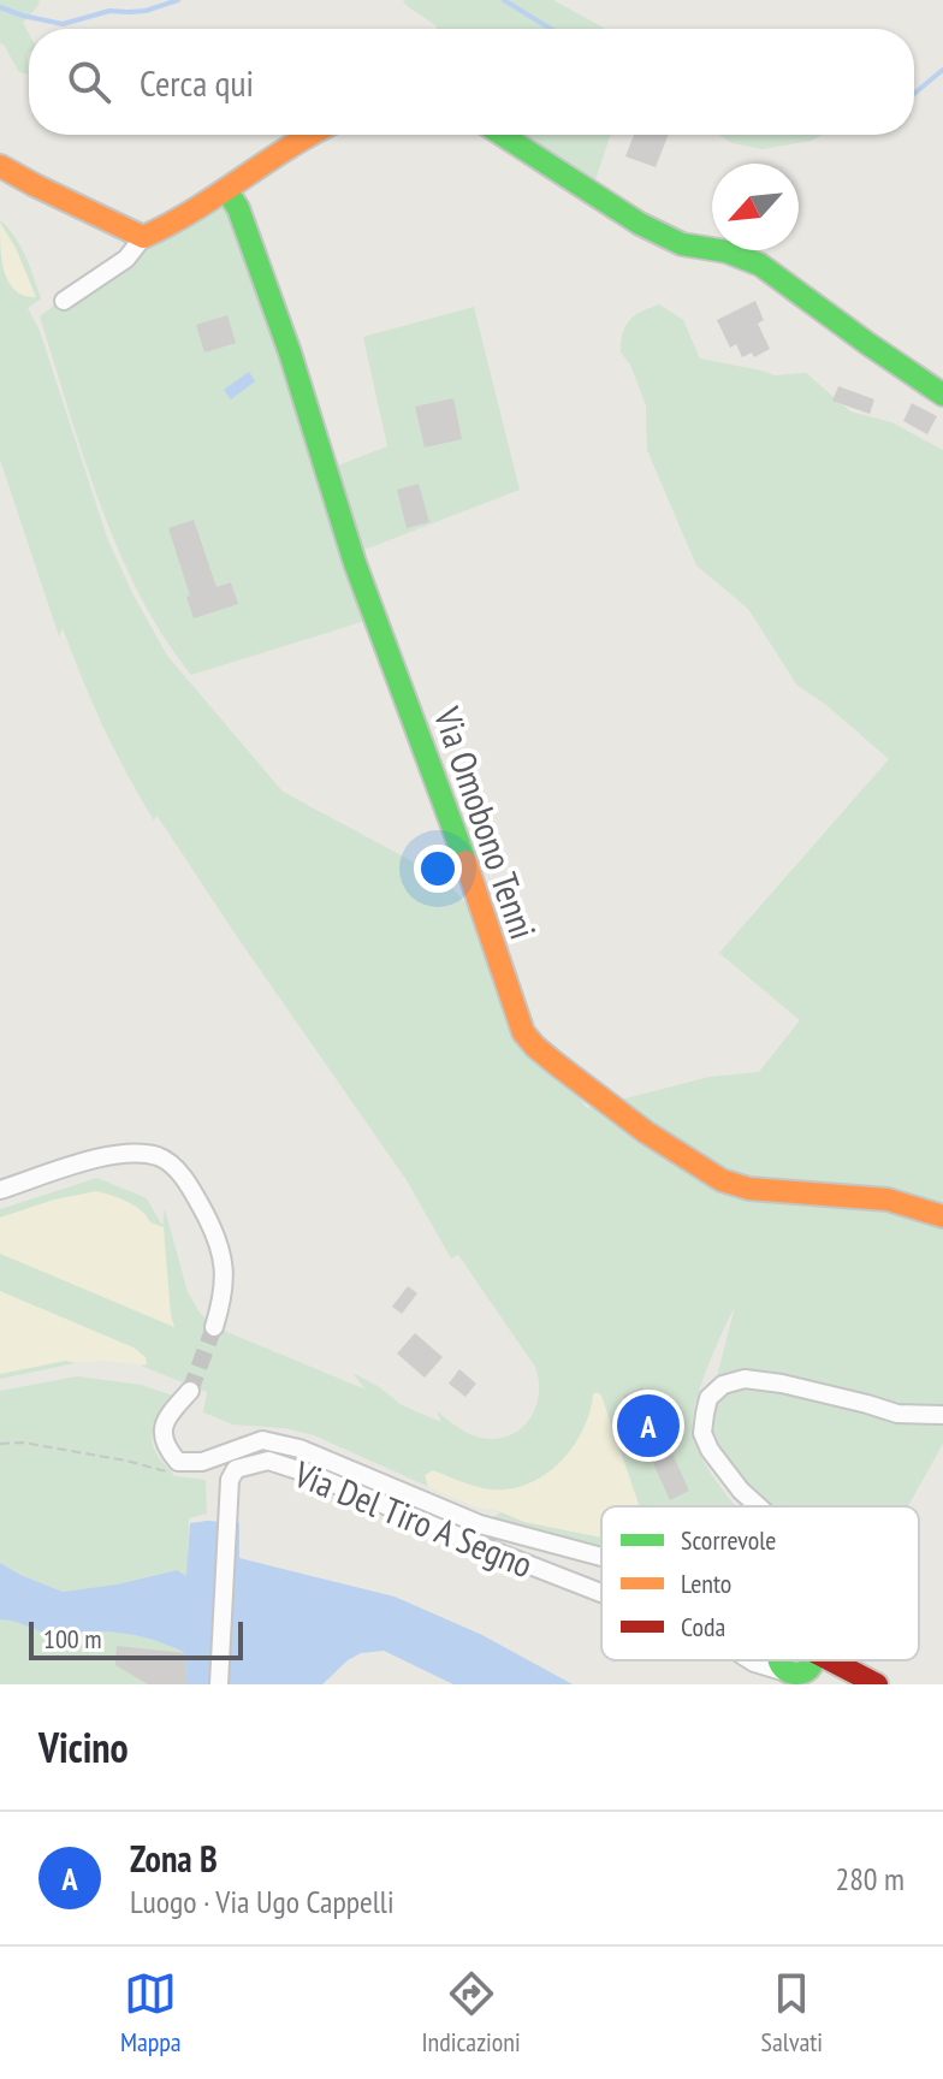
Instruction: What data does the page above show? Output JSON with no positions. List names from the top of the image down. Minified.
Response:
{"streets":{"street":["Via Omobono Tenni","Via Del Tiro A Segno"]},"legend":["Scorrevole","Lento","Coda"],"scale_bar":"100 m","north":"bottom left","page":{"search":"Cerca qui","pins":"A","scale":"100 m","heading":"Vicino","list":[{"mark":"A","name":"Zona B","note":"Luogo · Via Ugo Cappelli","value":"280 m"}],"nav":["Mappa","Indicazioni","Salvati"]}}
